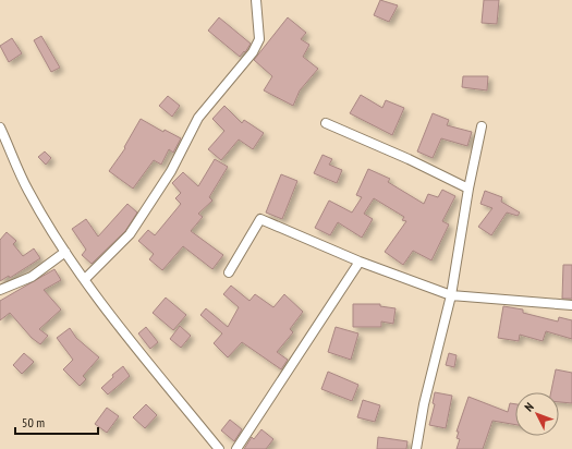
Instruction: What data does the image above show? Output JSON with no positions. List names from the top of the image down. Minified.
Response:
{"scale_bar":"50 m","north":"top left"}
